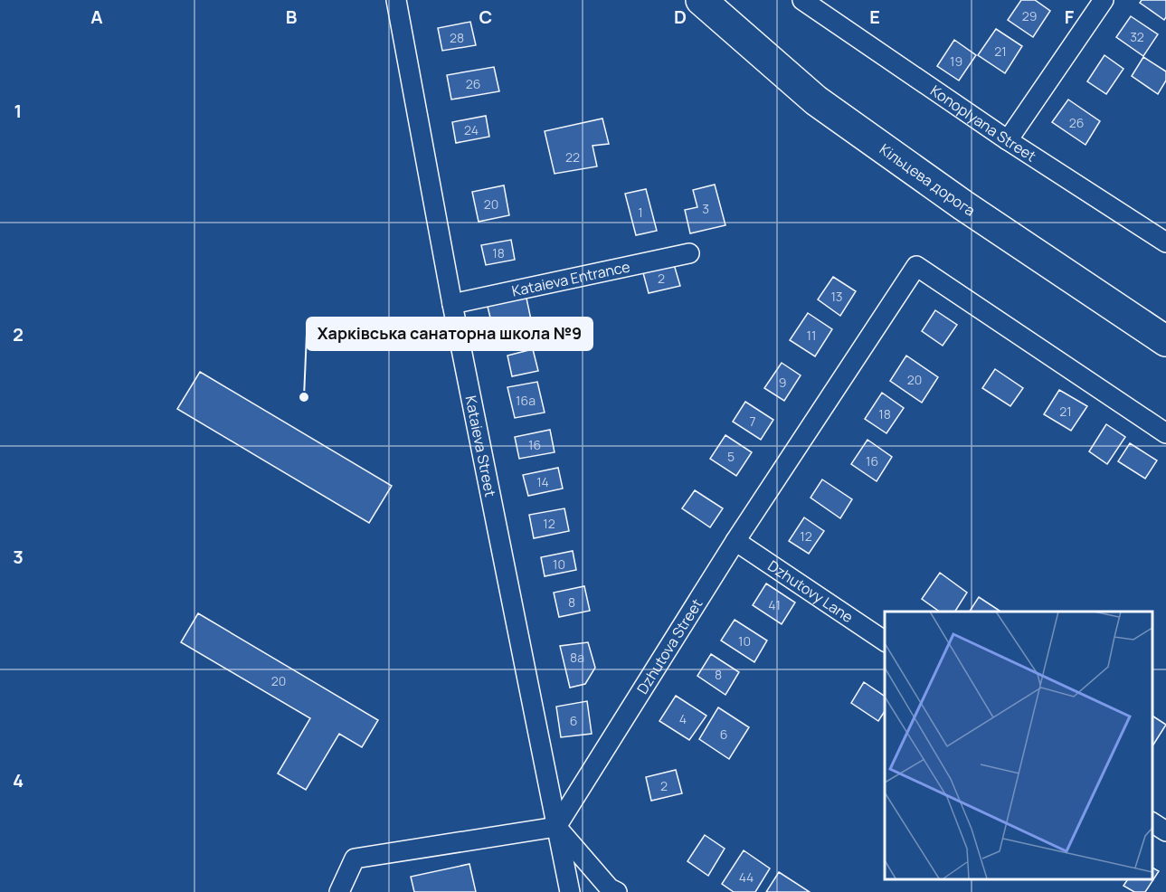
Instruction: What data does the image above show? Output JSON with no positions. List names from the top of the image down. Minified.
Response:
{"streets":{"highway":["Кільцева дорога"],"street":["Konoplyana Street","Kataieva Entrance","Kataieva Street","Dzhutovy Lane","Dzhutova Street"]},"crossings":[["Kataieva Entrance","Kataieva Street"],["Kataieva Street","Dzhutova Street"],["Dzhutovy Lane","Dzhutova Street"]],"places":["Харківська санаторна школа №9"],"house_numbers":["29","32","28","21","19","26","26","24","22","20","3","1","18","2","13","11","20","9","16а","21","18","7","16","5","16","14","12","12","10","8","41","10","8а","8","20","4","6","6","2","44"],"grid":{"columns":["A","B","C","D","E","F"],"rows":["1","2","3","4"]}}
